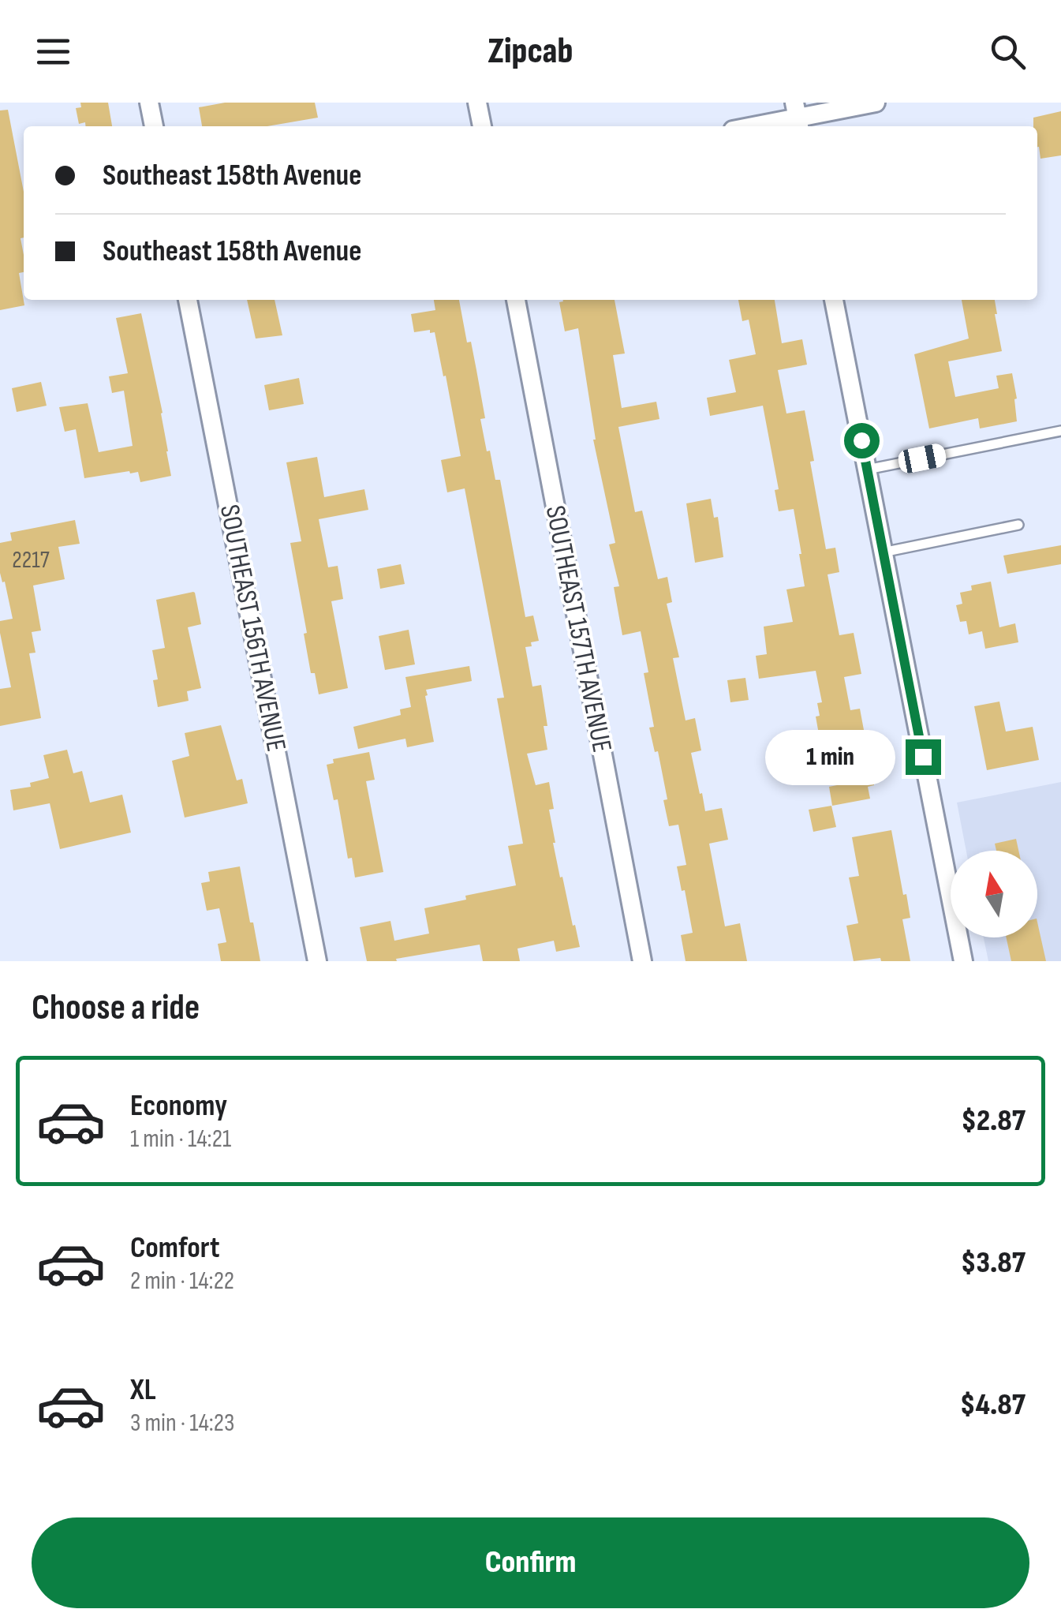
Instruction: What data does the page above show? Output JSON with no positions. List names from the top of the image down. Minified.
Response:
{"streets":{"street":["SOUTHEAST 156TH AVENUE","SOUTHEAST 157TH AVENUE"]},"house_numbers":["2217"],"north":"top","page":{"header":"Zipcab","banner":["Southeast 158th Avenue","Southeast 158th Avenue"],"bubble":"1 min","heading":"Choose a ride","list":[{"name":"Economy","note":"1 min · 14:21","value":"$2.87"},{"name":"Comfort","note":"2 min · 14:22","value":"$3.87"},{"name":"XL","note":"3 min · 14:23","value":"$4.87"}],"buttons":"Confirm"}}
